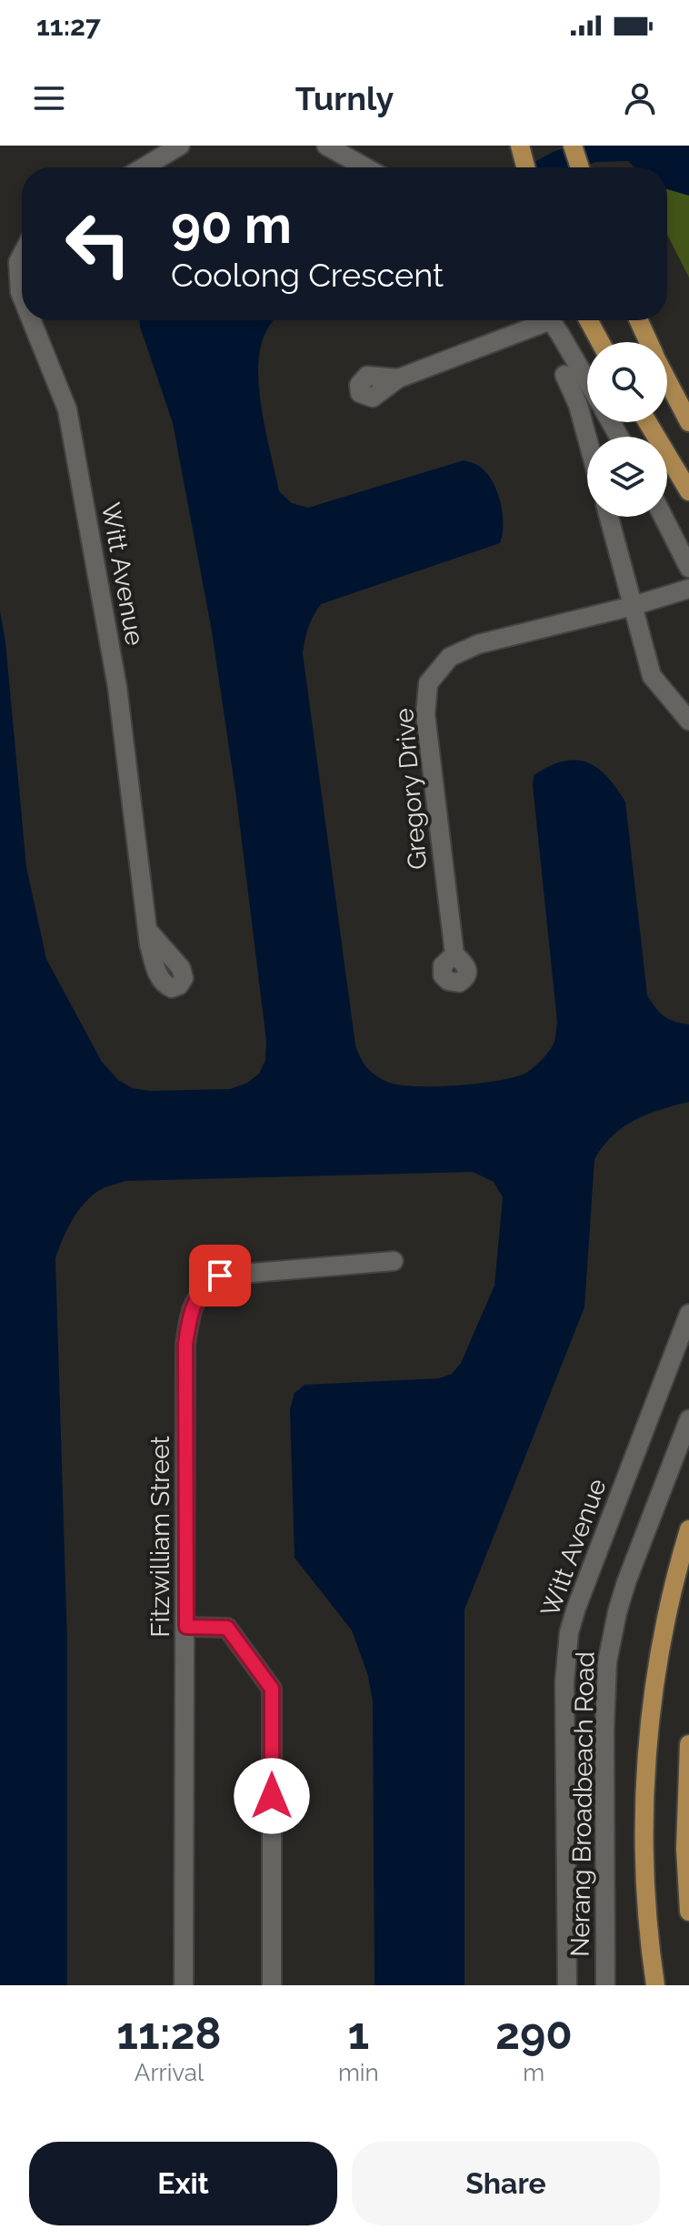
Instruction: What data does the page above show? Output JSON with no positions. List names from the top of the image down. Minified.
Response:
{"streets":{"street":["Witt Avenue","Gregory Drive","Fitzwilliam Street","Nerang Broadbeach Road"]},"page":{"status":"11:27","header":"Turnly","turn":["90 m","Coolong Crescent"],"eta":["11:28","Arrival","1","min","290","m"],"buttons":["Exit","Share"]}}
